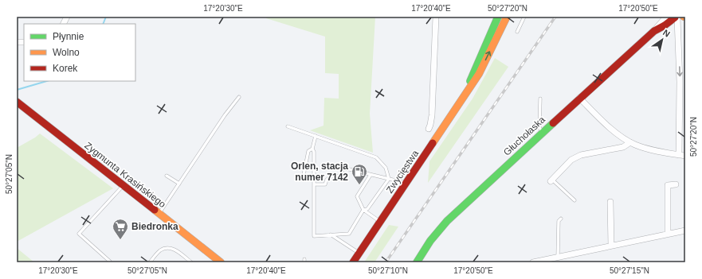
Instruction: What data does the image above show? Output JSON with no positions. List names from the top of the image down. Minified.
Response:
{"streets":{"street":["Głuchołaska","Zwycięstwa","Zygmunta Krasińskiego"]},"places":{"fuel station":["Orlen, stacja numer 7142"],"supermarket":["Biedronka"]},"legend":["Płynnie","Wolno","Korek"],"north":"top right","coordinates":["17°20'30\"E","17°20'40\"E","50°27'20\"N","17°20'50\"E","50°27'05\"N","50°27'10\"N","50°27'15\"N"]}
